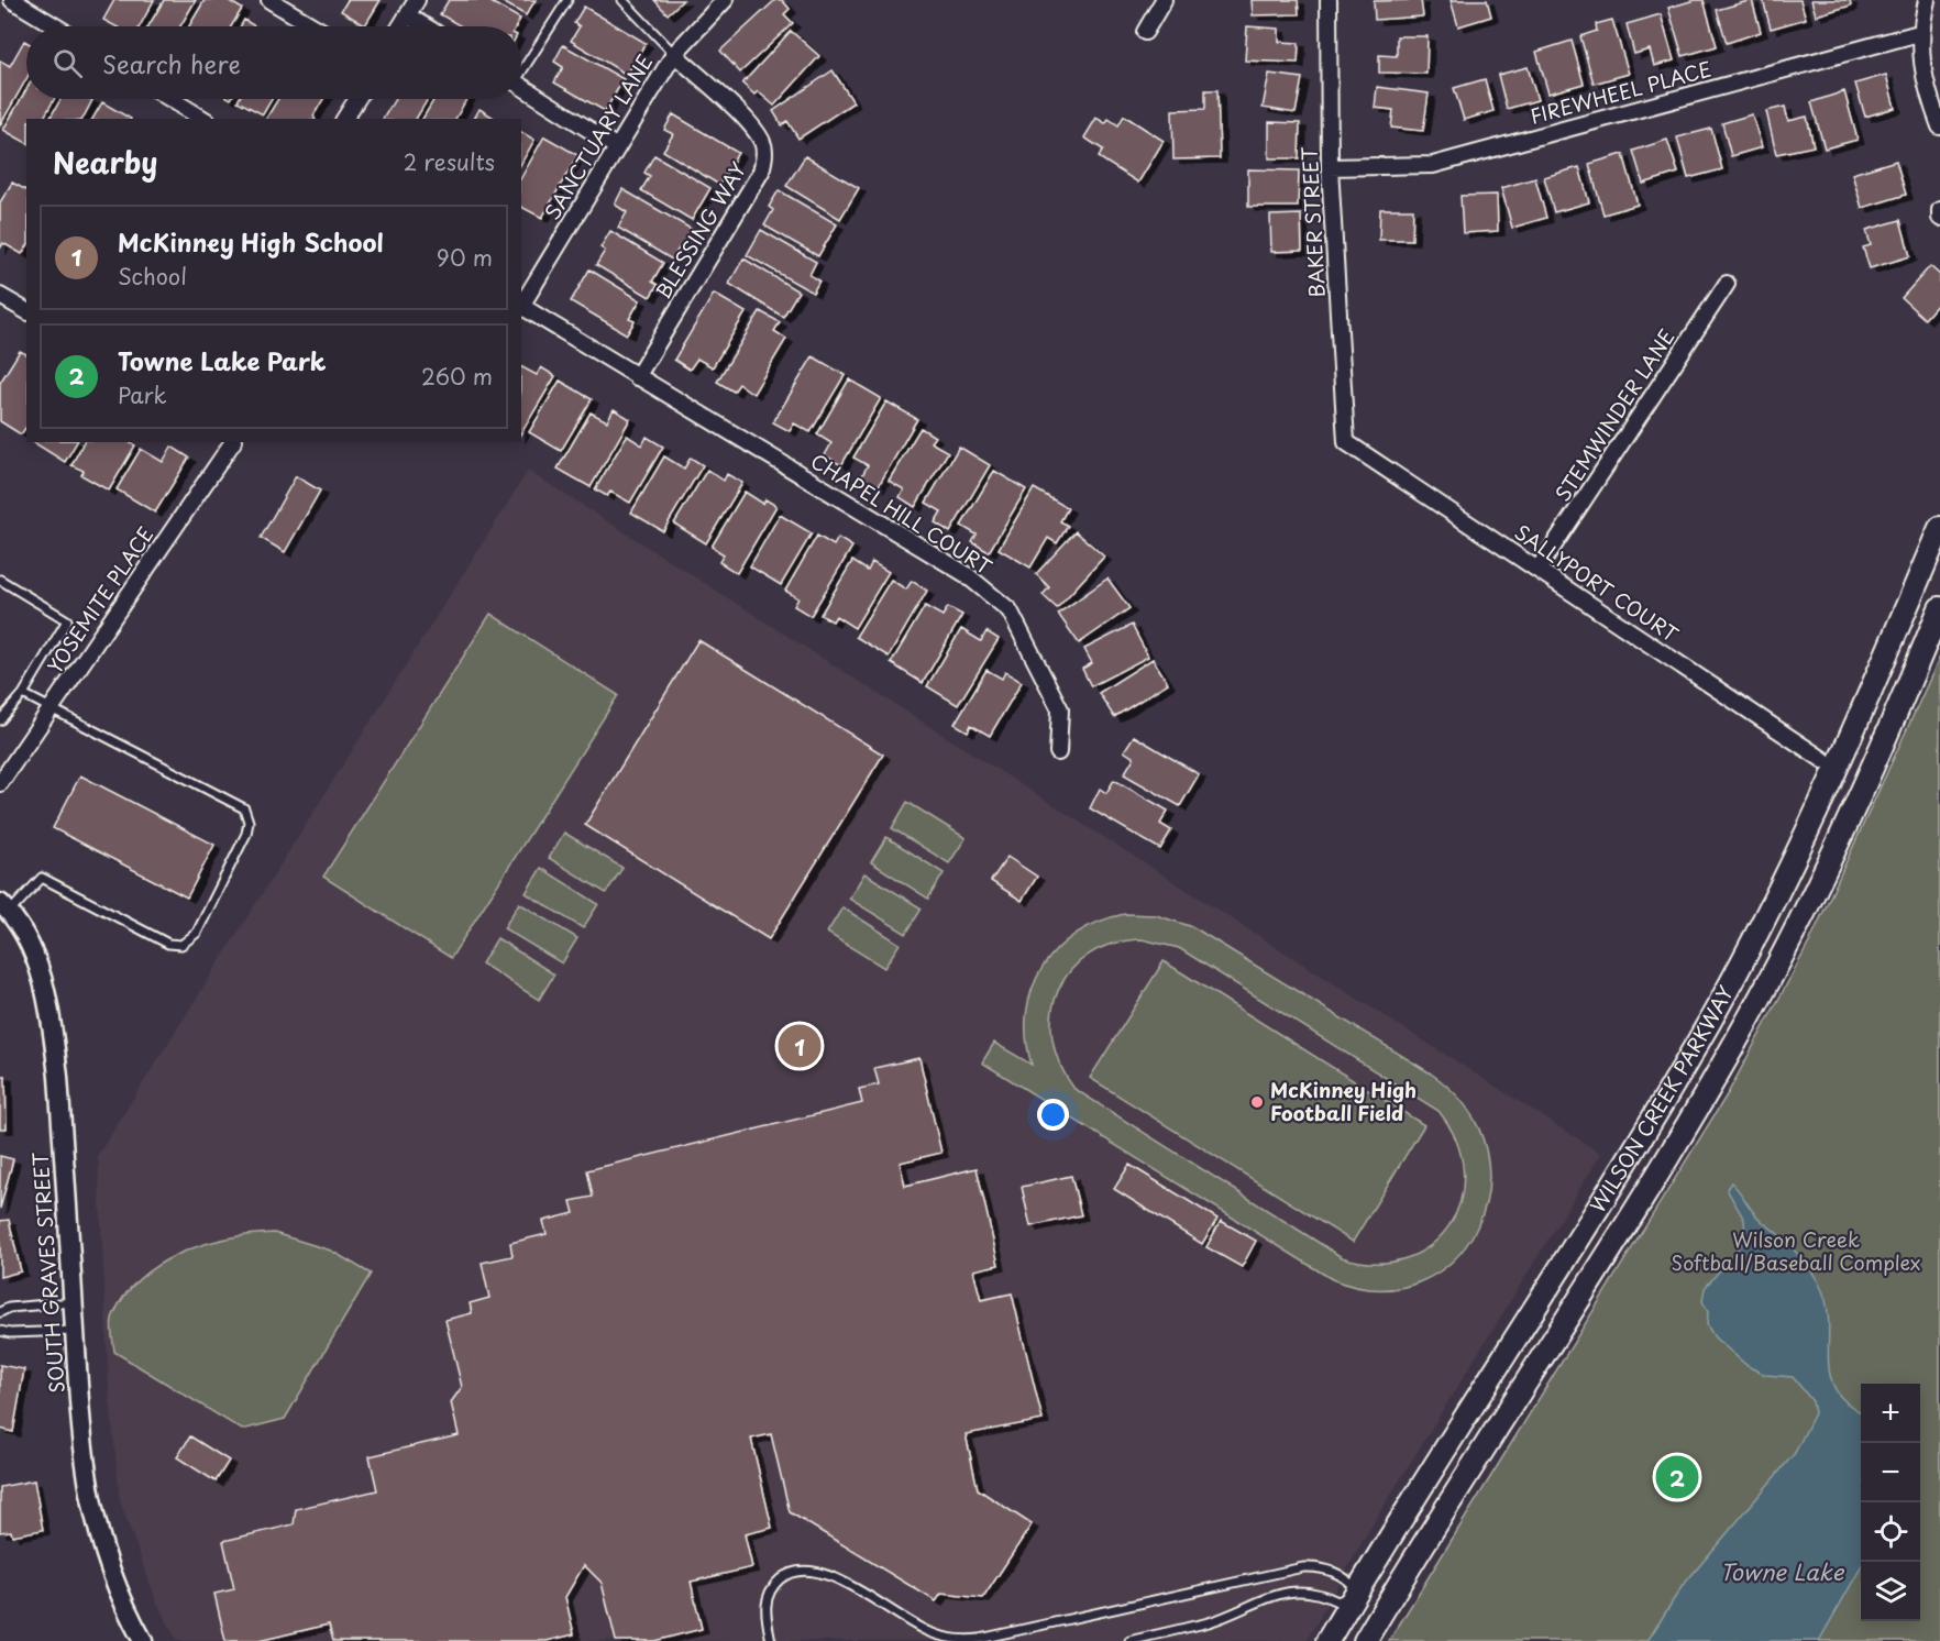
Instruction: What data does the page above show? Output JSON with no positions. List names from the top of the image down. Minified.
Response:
{"streets":{"main road":["WILSON CREEK PARKWAY"],"street":["FIREWHEEL PLACE","SANCTUARY LANE","BAKER STREET","BLESSING WAY","STEMWINDER LANE","CHAPEL HILL COURT","SALLYPORT COURT","YOSEMITE PLACE","SOUTH GRAVES STREET"]},"crossings":[["FIREWHEEL PLACE","BAKER STREET"],["SANCTUARY LANE","BLESSING WAY"],["BAKER STREET","SALLYPORT COURT"],["BLESSING WAY","CHAPEL HILL COURT"],["STEMWINDER LANE","SALLYPORT COURT"]],"water":["Towne Lake"],"parks":["Wilson Creek Softball/Baseball Complex"],"places":["McKinney High Football Field"],"page":{"search":"Search here","heading":["Nearby","2 results"],"list":[{"mark":"1","name":"McKinney High School","note":"School","value":"90 m"},{"mark":"2","name":"Towne Lake Park","note":"Park","value":"260 m"}],"pins":["1","2"],"map_buttons":["+","−"]}}
